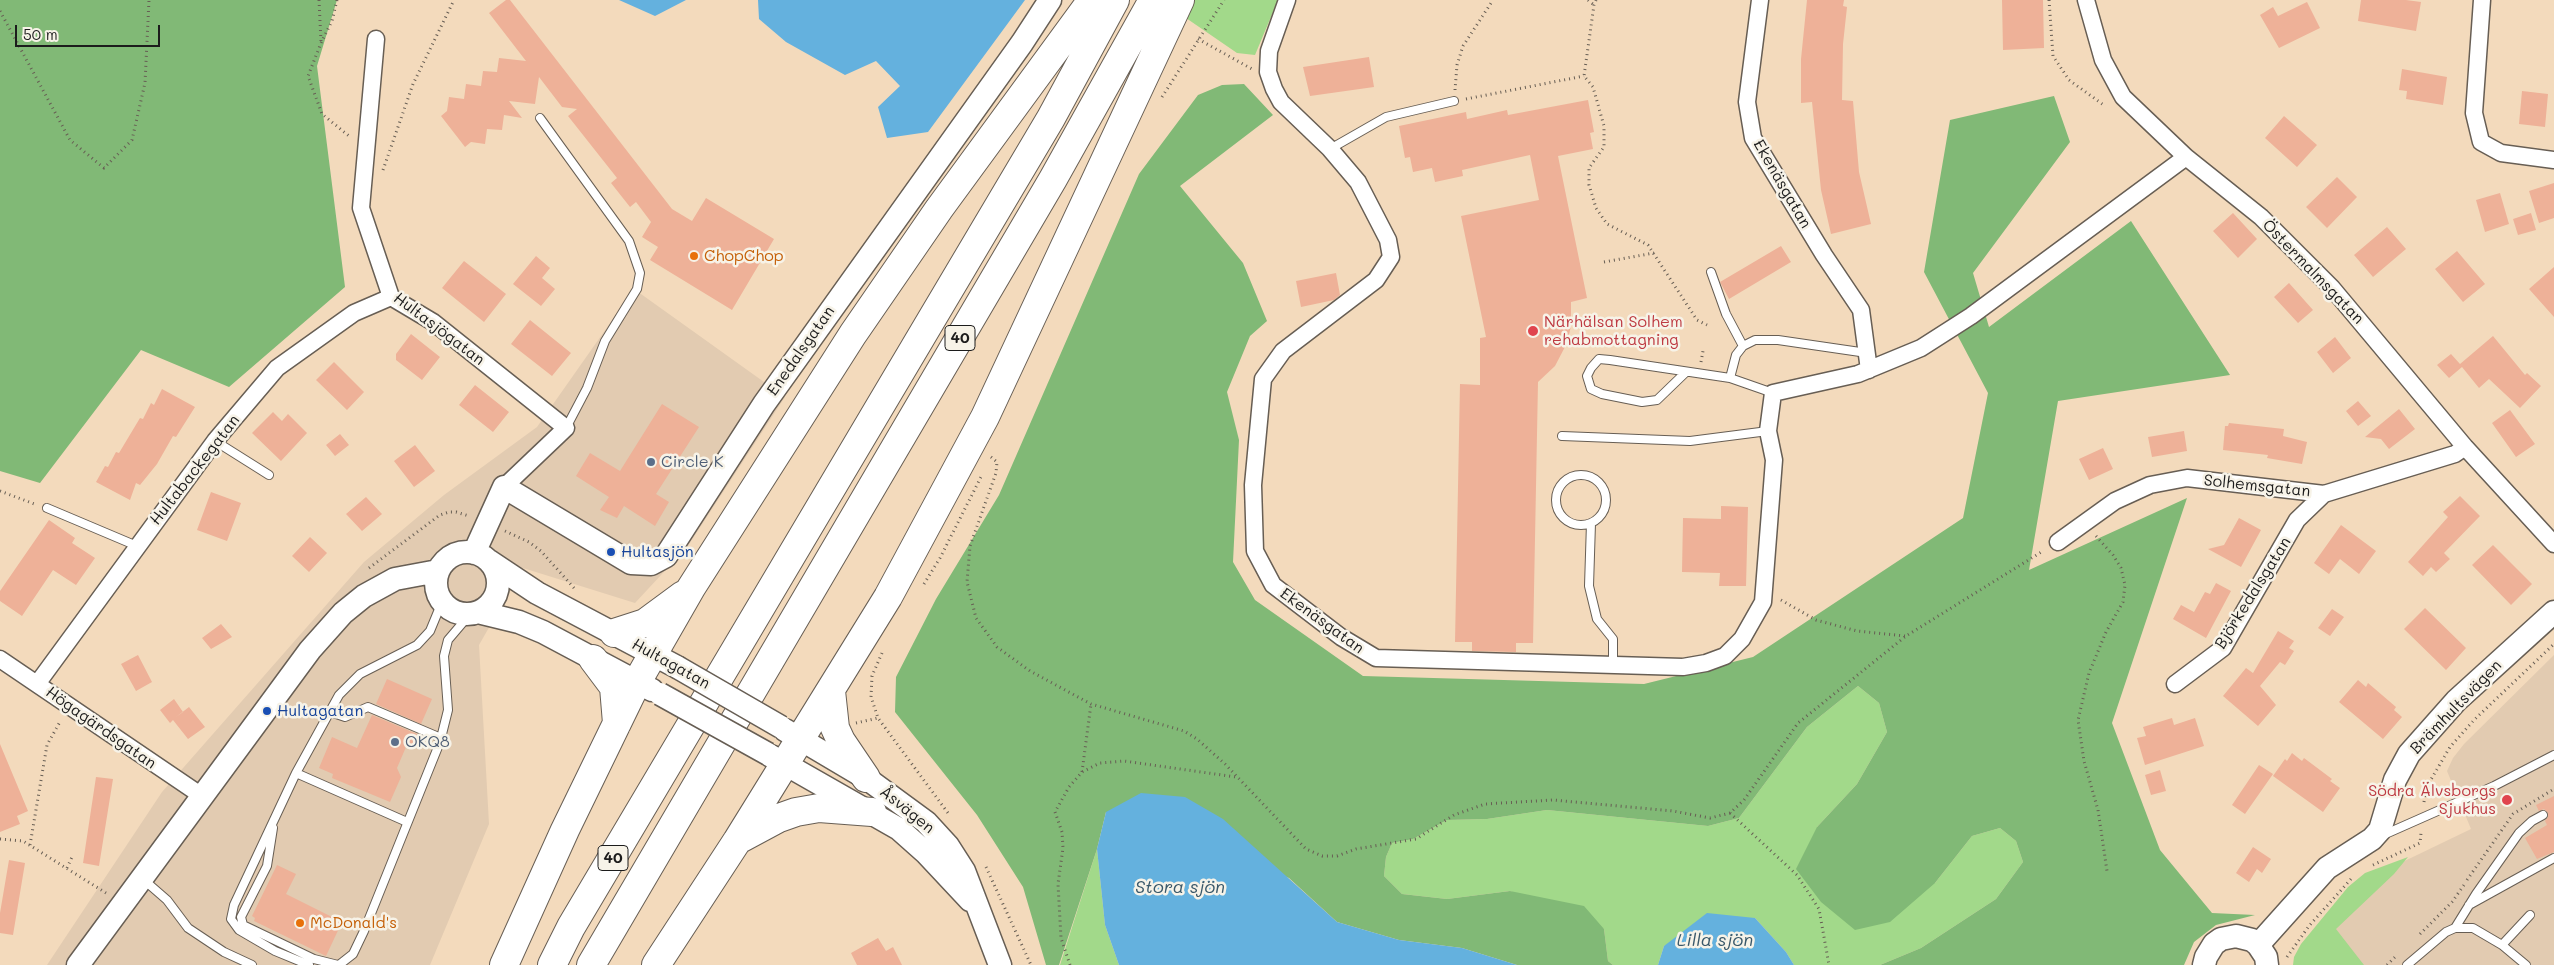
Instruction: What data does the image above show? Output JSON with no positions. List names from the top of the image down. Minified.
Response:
{"streets":{"highway":["40"],"street":["Ekenäsgatan","Östermalmsgatan","Hultasjögatan","Enedalsgatan","Hultabackegatan","Solhemsgatan","Björkedalsgatan","Hultagatan","Brämhultsvägen","Högagärdsgatan","Åsvägen"]},"crossings":[["Östermalmsgatan","Solhemsgatan"],["Hultasjögatan","Hultabackegatan"],["Hultabackegatan","Högagärdsgatan"],["Solhemsgatan","Björkedalsgatan"],["Hultagatan","Åsvägen"]],"water":["Stora sjön","Lilla sjön"],"places":["ChopChop","Närhälsan Solhem rehabmottagning","Circle K","Hultasjön","Hultagatan","OKQ8","Södra Älvsborgs Sjukhus","McDonald's"],"scale_bar":"50 m"}
